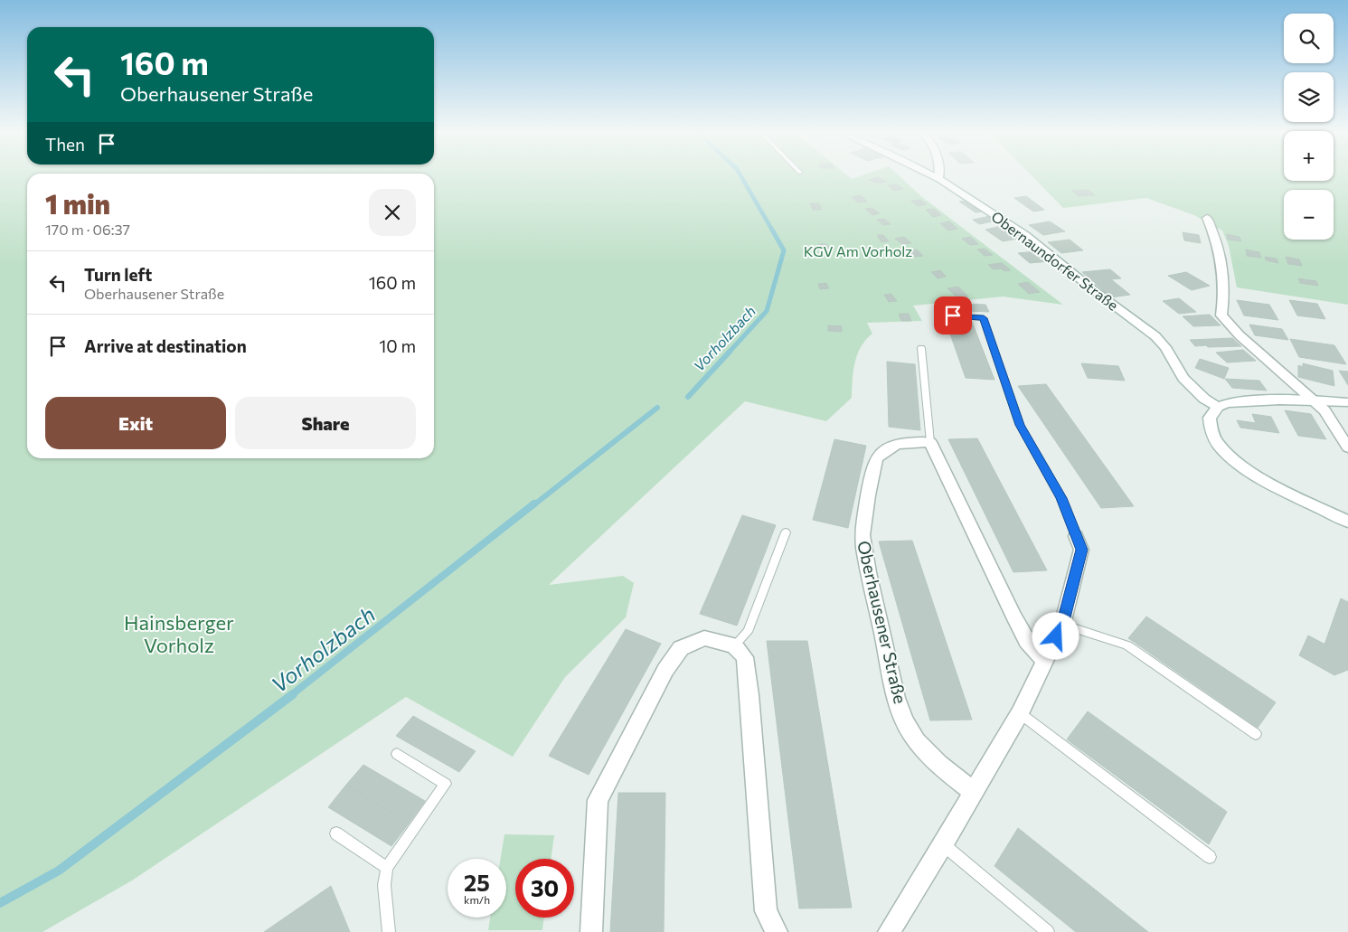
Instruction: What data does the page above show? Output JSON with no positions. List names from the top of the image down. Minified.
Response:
{"streets":{"street":["Obernaundorfer Straße","Oberhausener Straße"]},"water":["Vorholzbach"],"parks":["KGV Am Vorholz","Hainsberger Vorholz"],"page":{"map_buttons":["+","−"],"turn":["160 m","Oberhausener Straße"],"then":"Then","heading":["1 min","170 m · 06:37"],"list":[{"name":"Turn left","note":"Oberhausener Straße","value":"160 m"},{"name":"Arrive at destination","value":"10 m"}],"buttons":["Exit","Share"],"speed":"25 km/h","limit":"30"}}
